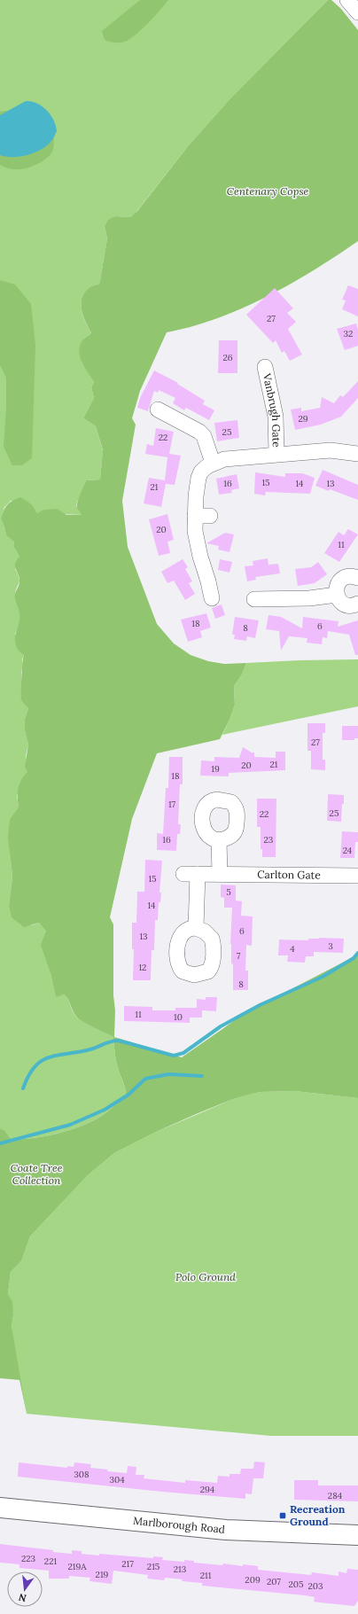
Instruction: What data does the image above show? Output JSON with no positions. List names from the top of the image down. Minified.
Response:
{"streets":{"main road":["Marlborough Road"],"street":["Vanbrugh Gate","Carlton Gate"]},"parks":["Centenary Copse","Coate Tree Collection","Polo Ground"],"places":{"transit":["Recreation Ground"]},"house_numbers":["27","32","26","29","25","22","15","16","14","13","21","20","11","18","6","8","27","21","20","19","18","17","25","22","16","23","24","15","5","14","6","13","3","4","7","12","8","11","10","308","304","294","284","223","221","217","219A","215","213","219","211","209","207","205","203"],"north":"bottom"}
